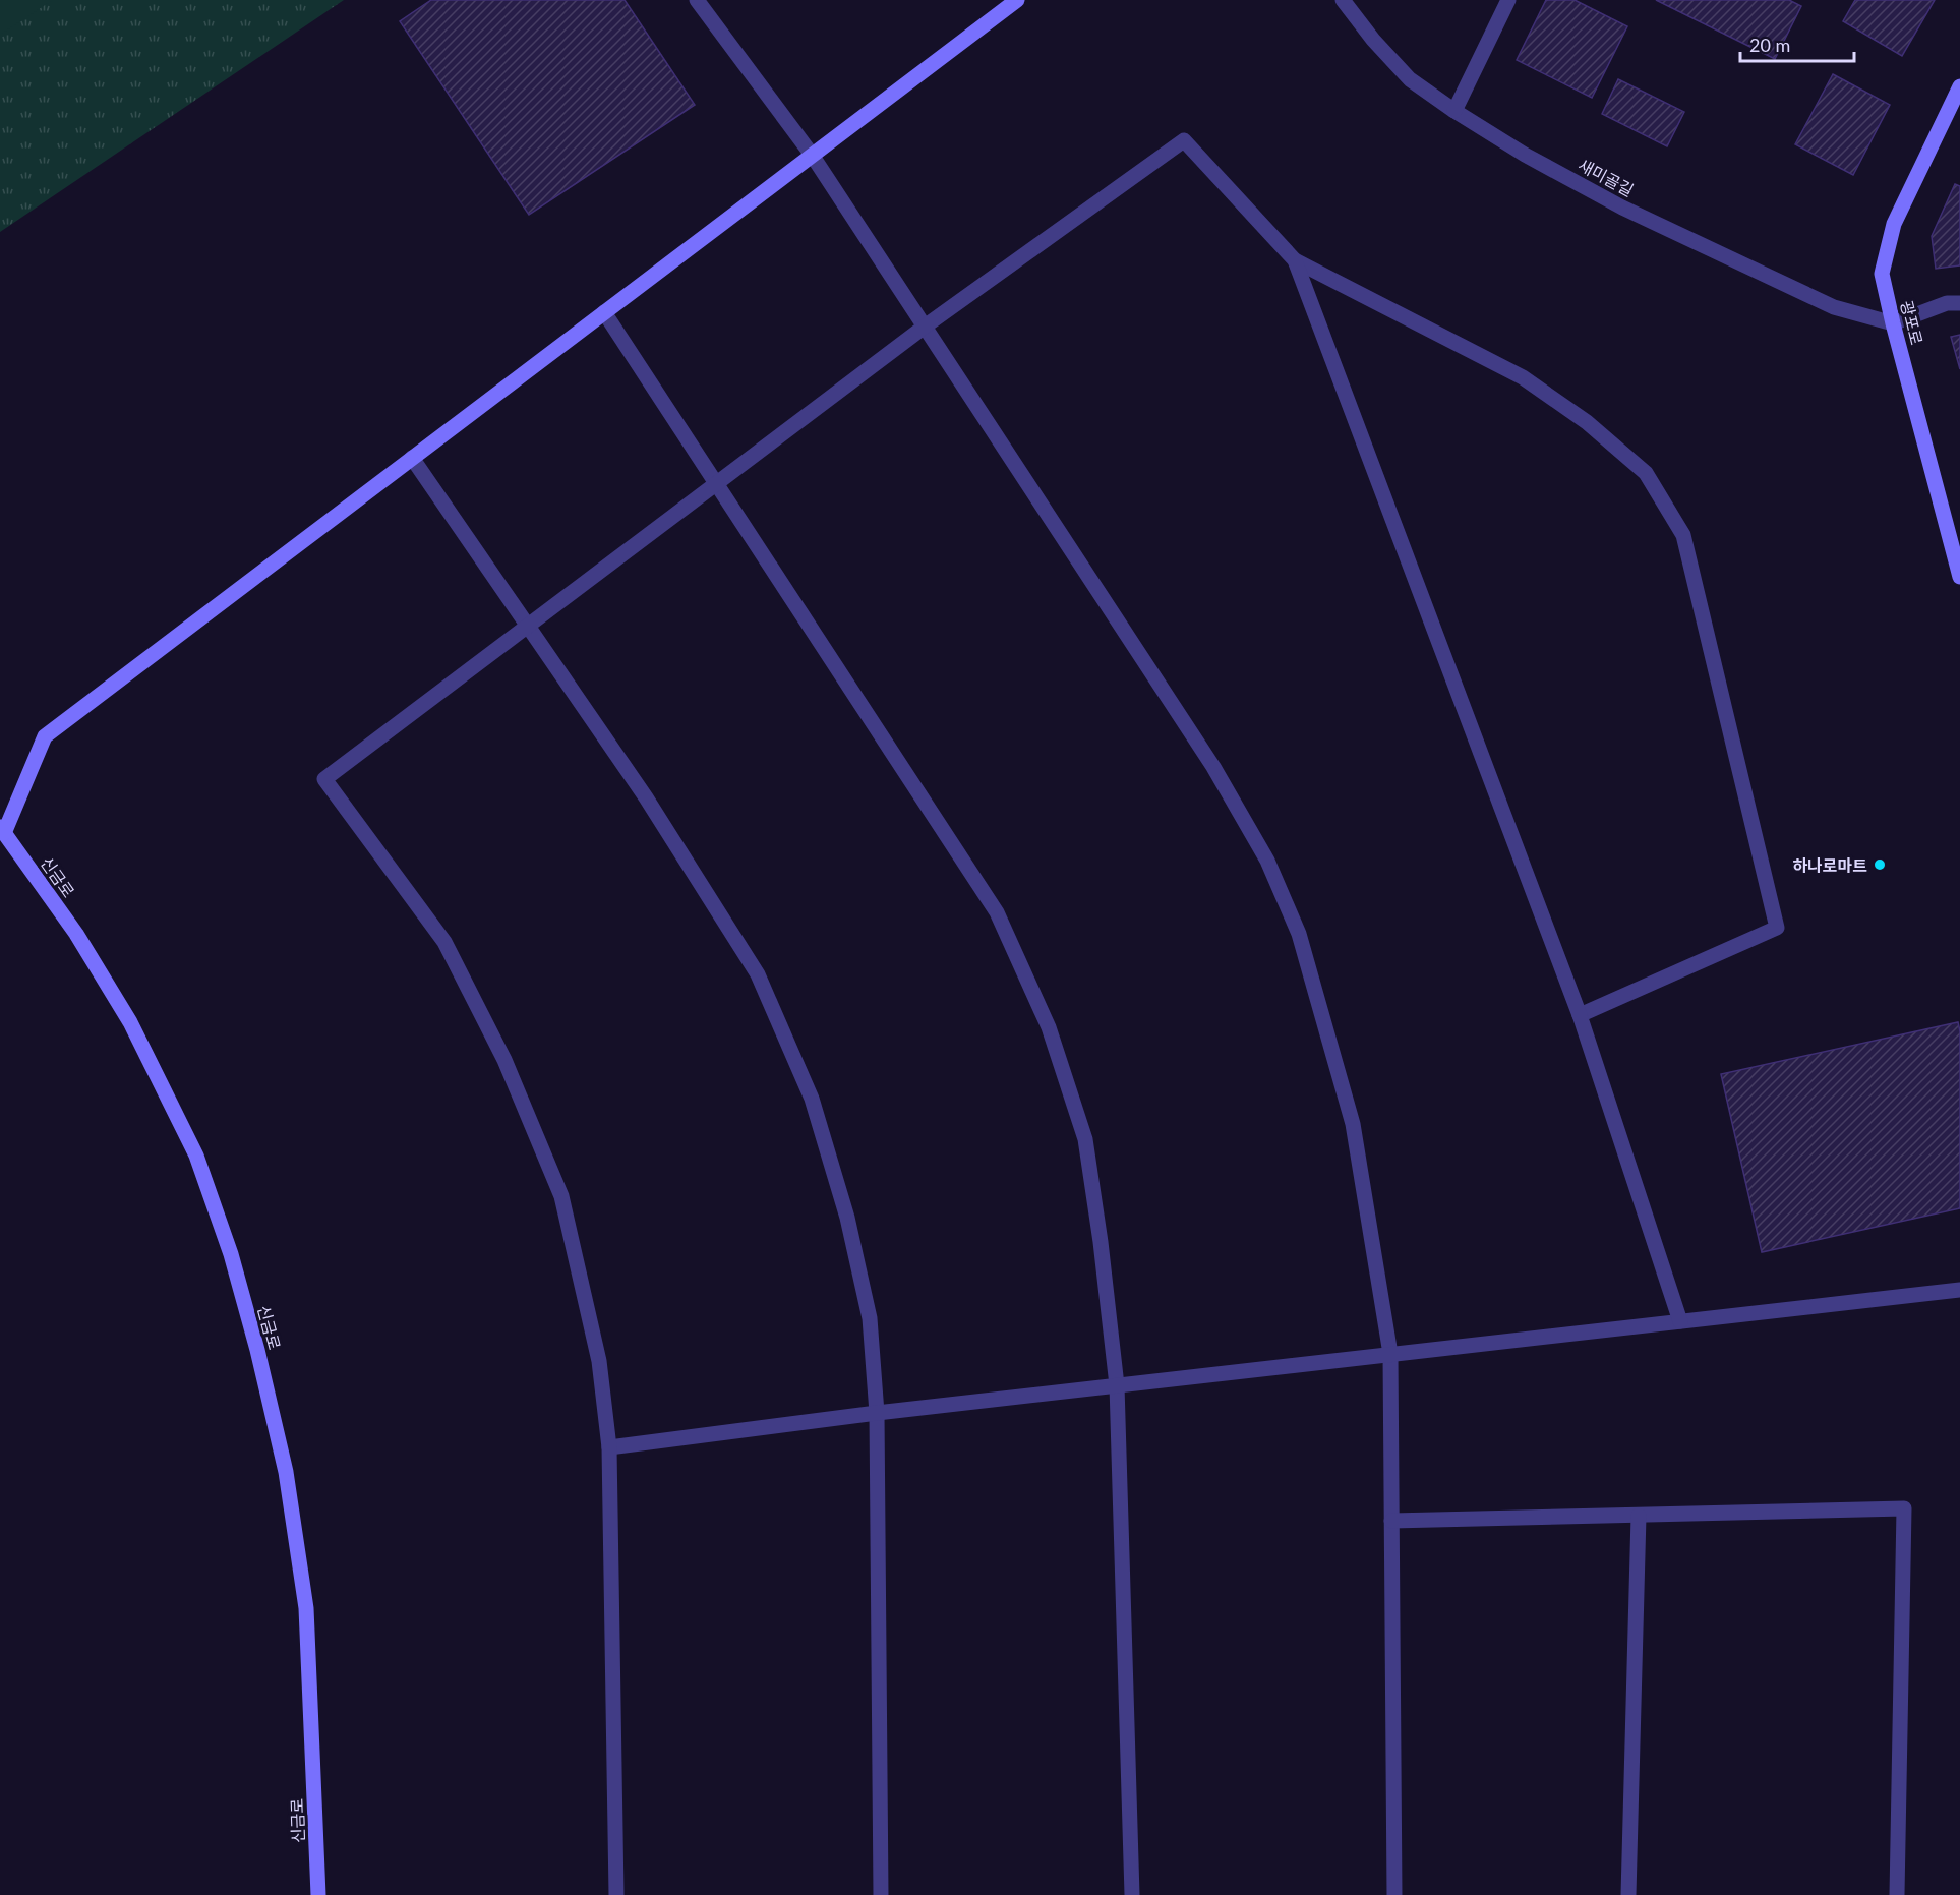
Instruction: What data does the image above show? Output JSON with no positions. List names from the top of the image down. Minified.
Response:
{"streets":{"street":["새미골길","광포로","신금로"]},"crossings":[["새미골길","광포로"]],"places":["하나로마트"],"scale_bar":"20 m"}
